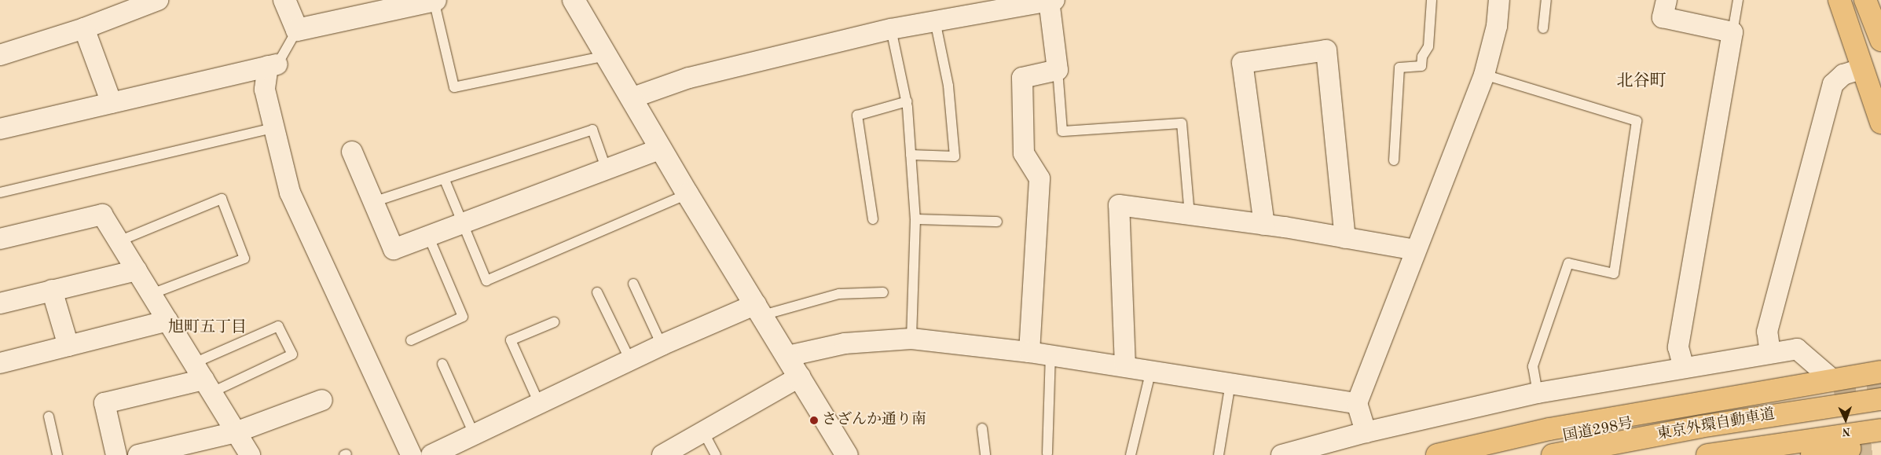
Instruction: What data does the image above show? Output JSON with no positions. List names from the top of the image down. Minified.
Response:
{"streets":{"highway":["東京外環自動車道","国道298号"]},"districts":["北谷町","旭町五丁目"],"places":["さざんか通り南"],"north":"bottom"}
